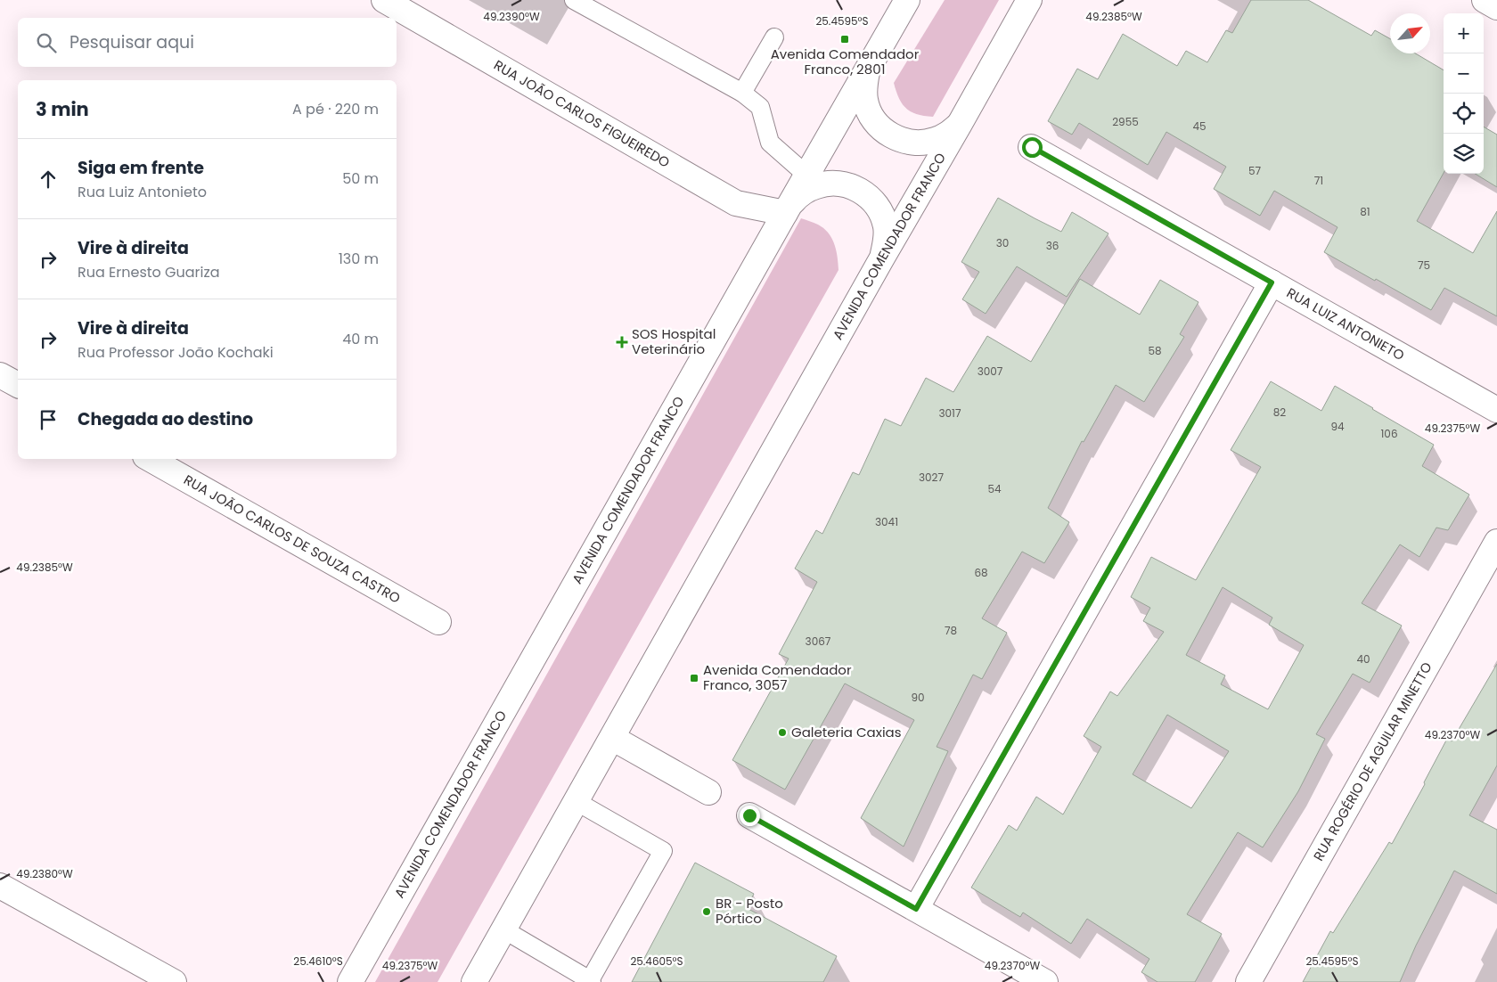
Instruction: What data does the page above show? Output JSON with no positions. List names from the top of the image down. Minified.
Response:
{"streets":{"main road":["RUA JOÃO CARLOS FIGUEIREDO","AVENIDA COMENDADOR FRANCO","RUA LUIZ ANTONIETO","RUA JOÃO CARLOS DE SOUZA CASTRO","RUA ROGÉRIO DE AGUILAR MINETTO"]},"crossings":[["RUA JOÃO CARLOS FIGUEIREDO","AVENIDA COMENDADOR FRANCO"]],"places":{"transit":["Avenida Comendador Franco, 2801","Avenida Comendador Franco, 3057"],"health":["SOS Hospital Veterinário"],"other":["Galeteria Caxias","BR - Posto Pórtico"]},"house_numbers":["2955","45","57","71","81","30","36","75","58","3007","82","3017","94","106","3027","54","3041","68","78","3067","40","90"],"north":"top right","page":{"map_buttons":["+","−"],"search":"Pesquisar aqui","heading":["3 min","A pé · 220 m"],"list":[["Siga em frente","Rua Luiz Antonieto","50 m"],["Vire à direita","Rua Ernesto Guariza","130 m"],["Vire à direita","Rua Professor João Kochaki","40 m"],"Chegada ao destino"]},"coordinates":["49.2385°W","49.2390°W","25.4595°S","49.2375°W","49.2370°W","49.2380°W","25.4610°S","25.4605°S"]}
